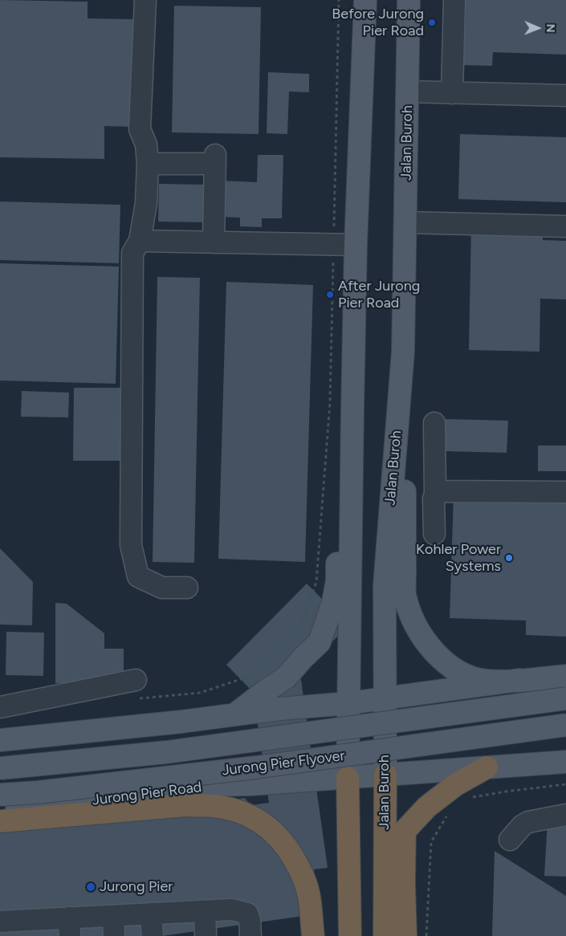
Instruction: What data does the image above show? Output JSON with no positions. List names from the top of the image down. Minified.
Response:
{"streets":{"highway":["Jalan Buroh"],"main road":["Jurong Pier Flyover","Jurong Pier Road"]},"crossings":[["Jalan Buroh","Jurong Pier Road"]],"places":["Before Jurong Pier Road","After Jurong Pier Road","Kohler Power Systems","Jurong Pier"],"north":"right"}
